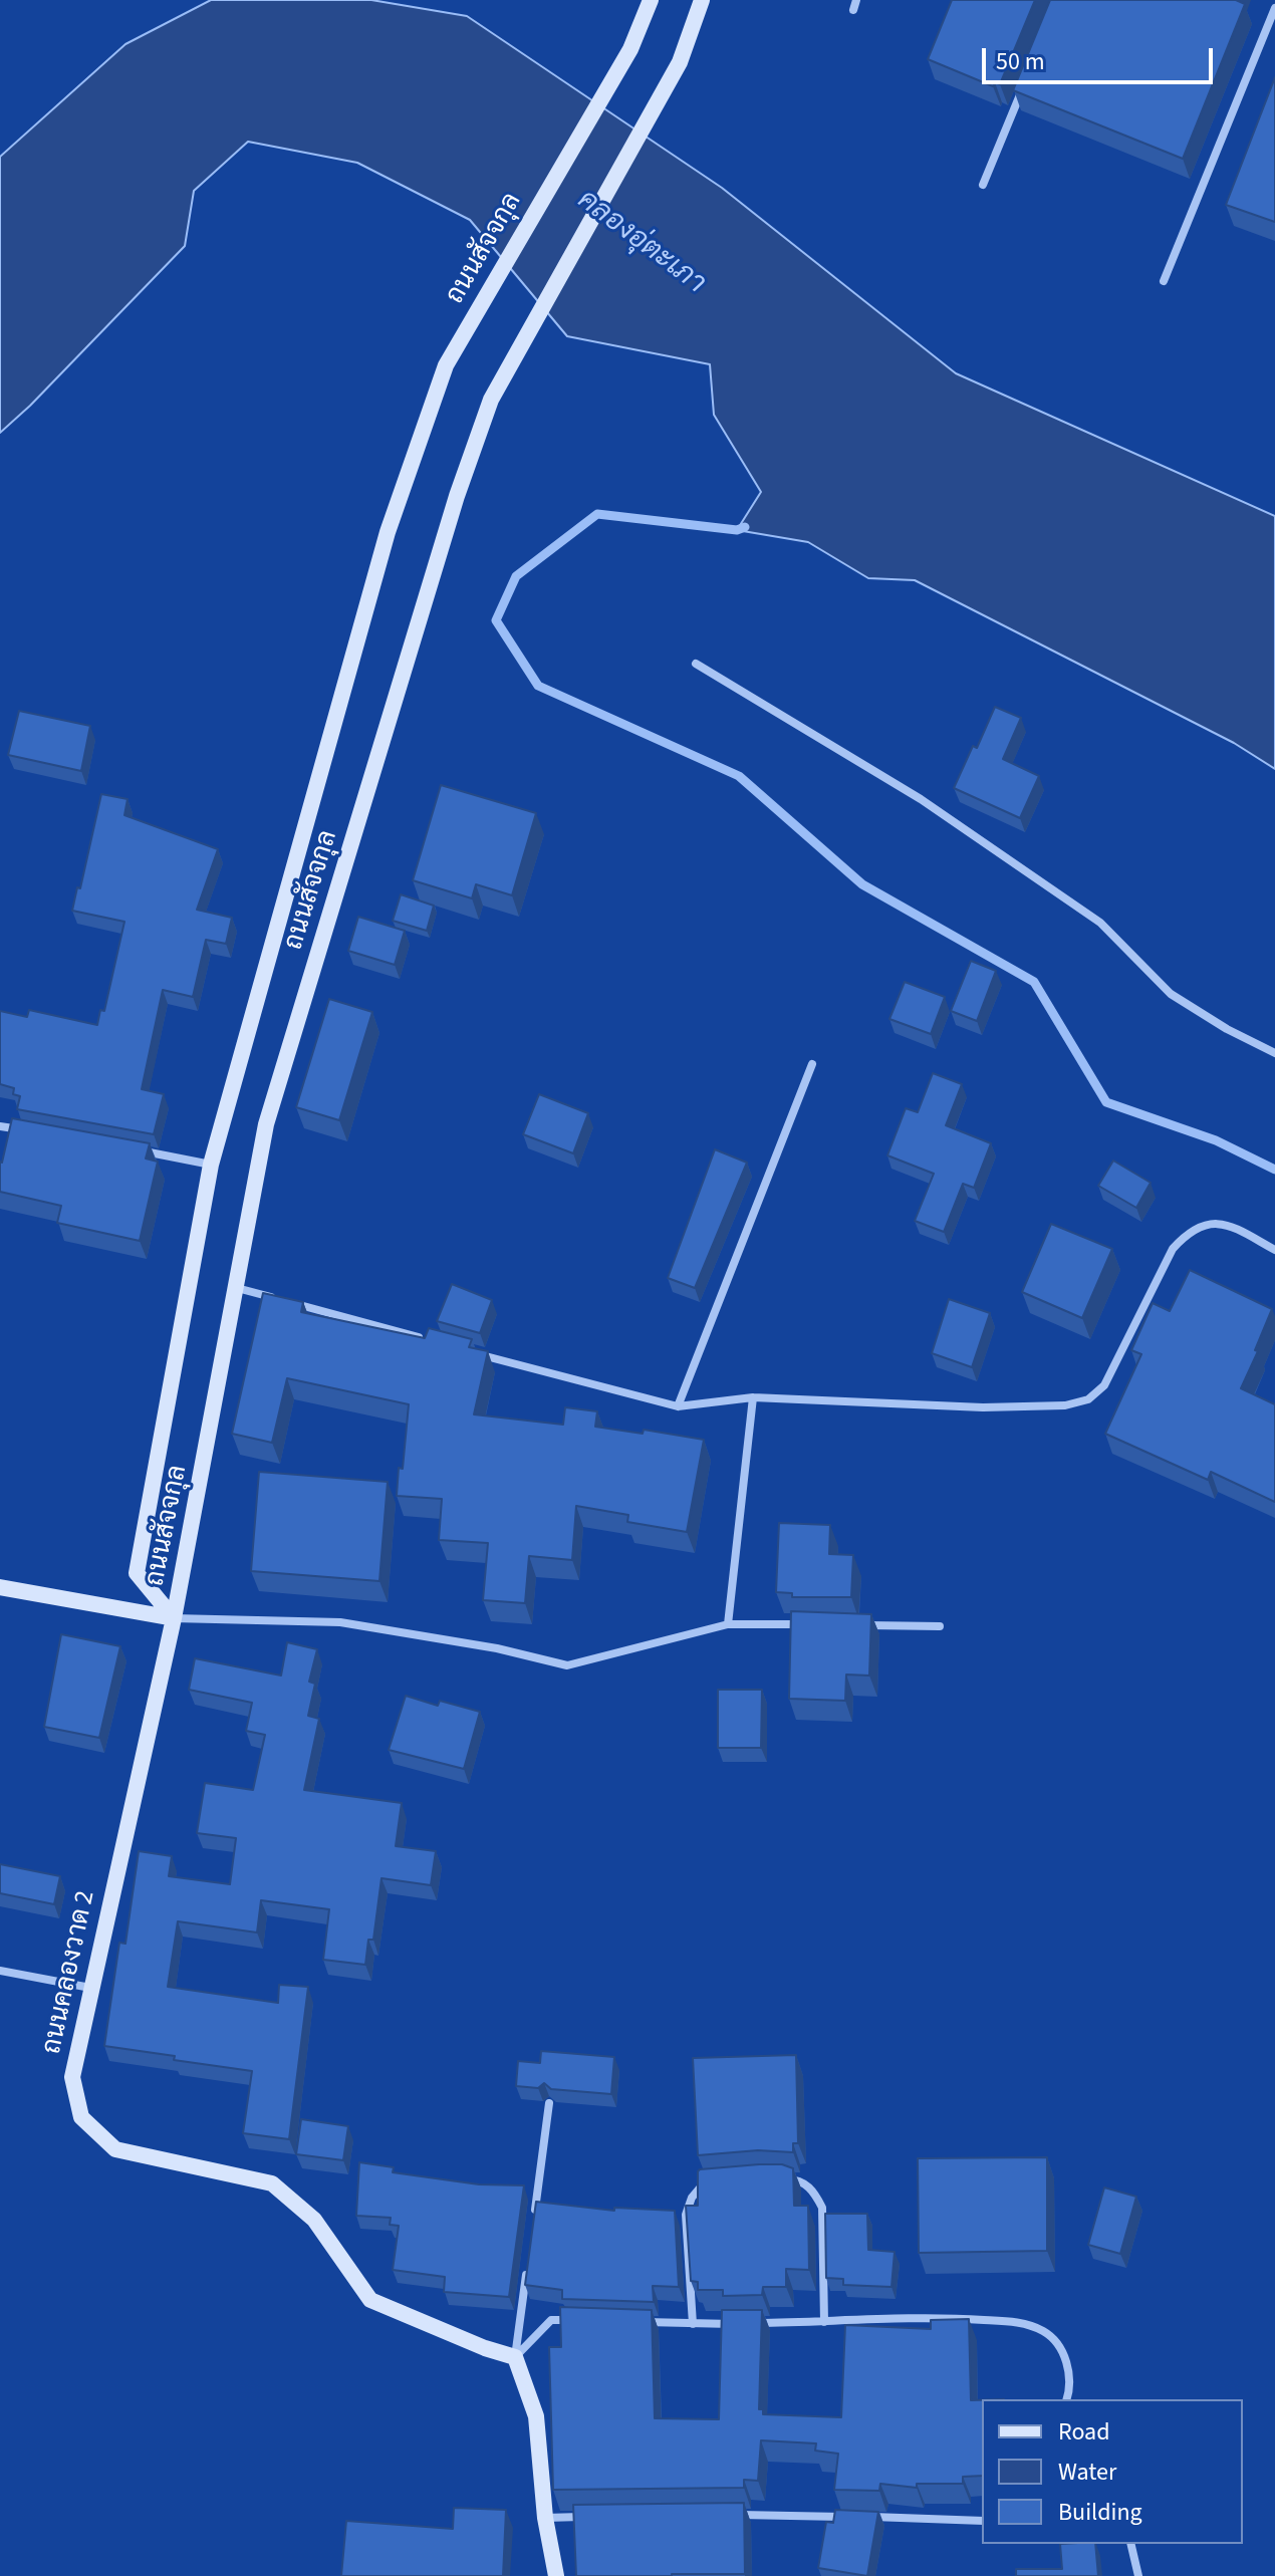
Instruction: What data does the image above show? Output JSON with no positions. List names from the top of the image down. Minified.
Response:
{"streets":{"street":["ถนนสัจจกุล","ถนนคลองวาด 2"]},"crossings":[["ถนนสัจจกุล","ถนนคลองวาด 2"]],"water":["คลองอุ่ตะเภา"],"legend":["Road","Water","Building"],"scale_bar":"50 m"}
